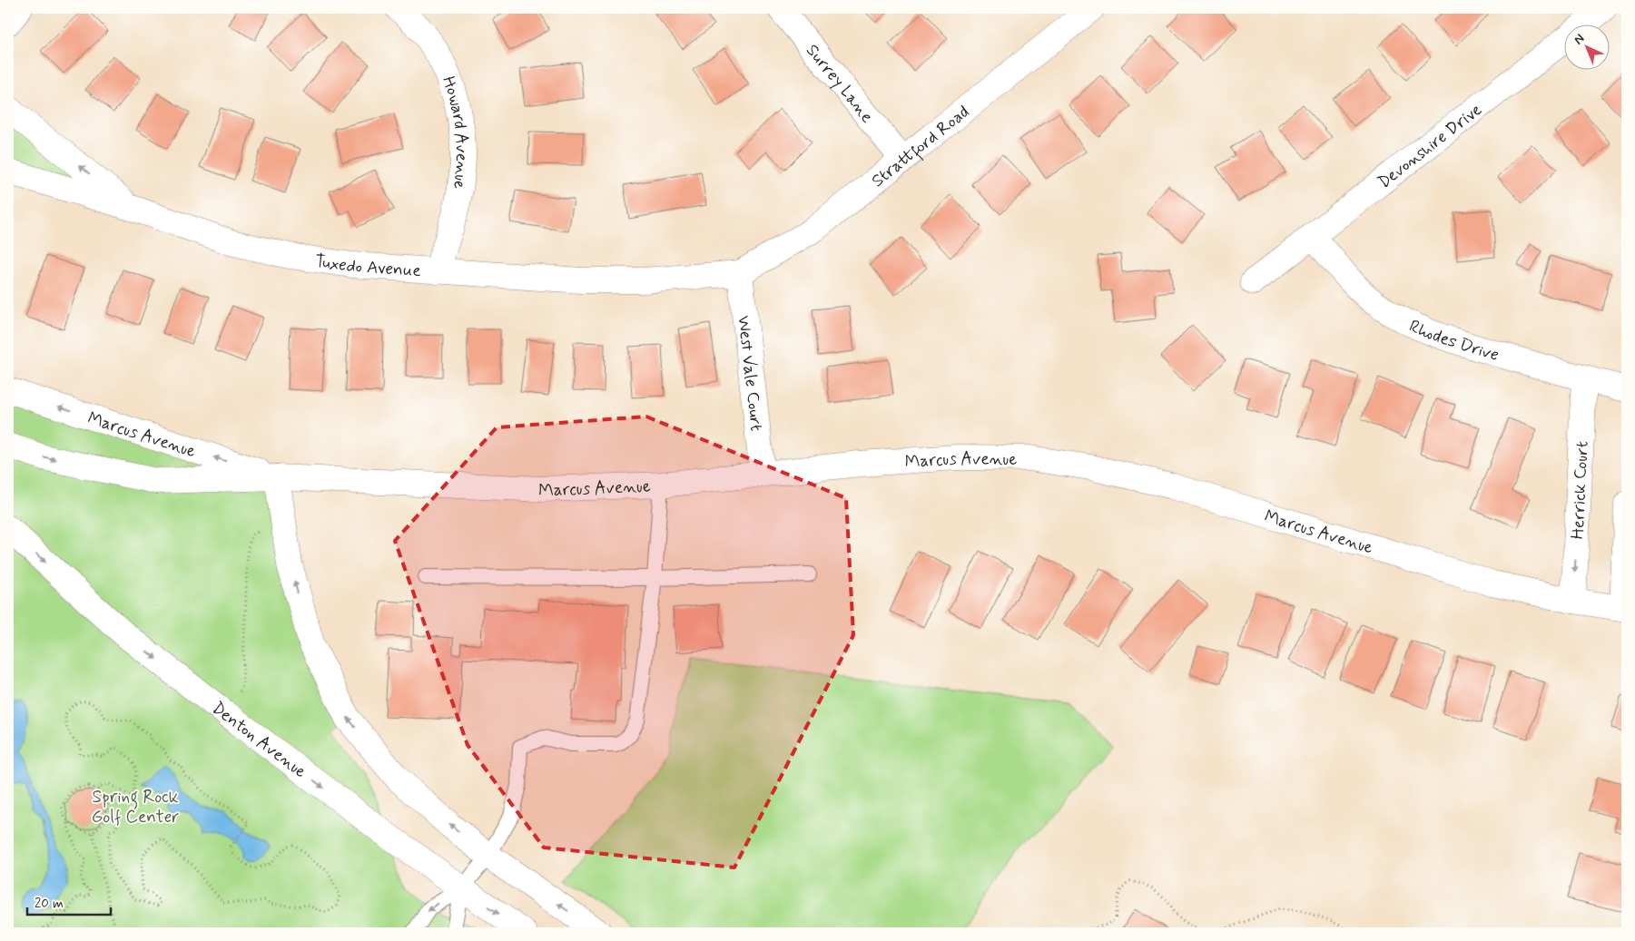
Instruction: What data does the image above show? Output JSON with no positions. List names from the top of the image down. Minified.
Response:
{"streets":{"main road":["Surrey Lane","Howard Avenue","Strattford Road","Devonshire Drive","Tuxedo Avenue","Rhodes Drive","West Vale Court","Marcus Avenue","Herrick Court","Denton Avenue"]},"crossings":[["Surrey Lane","Strattford Road"],["Howard Avenue","Tuxedo Avenue"],["Strattford Road","Tuxedo Avenue"],["Strattford Road","West Vale Court"],["Devonshire Drive","Rhodes Drive"],["Tuxedo Avenue","West Vale Court"],["Rhodes Drive","Herrick Court"],["West Vale Court","Marcus Avenue"],["Marcus Avenue","Herrick Court"]],"one_way":["Denton Avenue"],"parks":["Spring Rock Golf Center"],"scale_bar":"20 m","north":"top left"}
